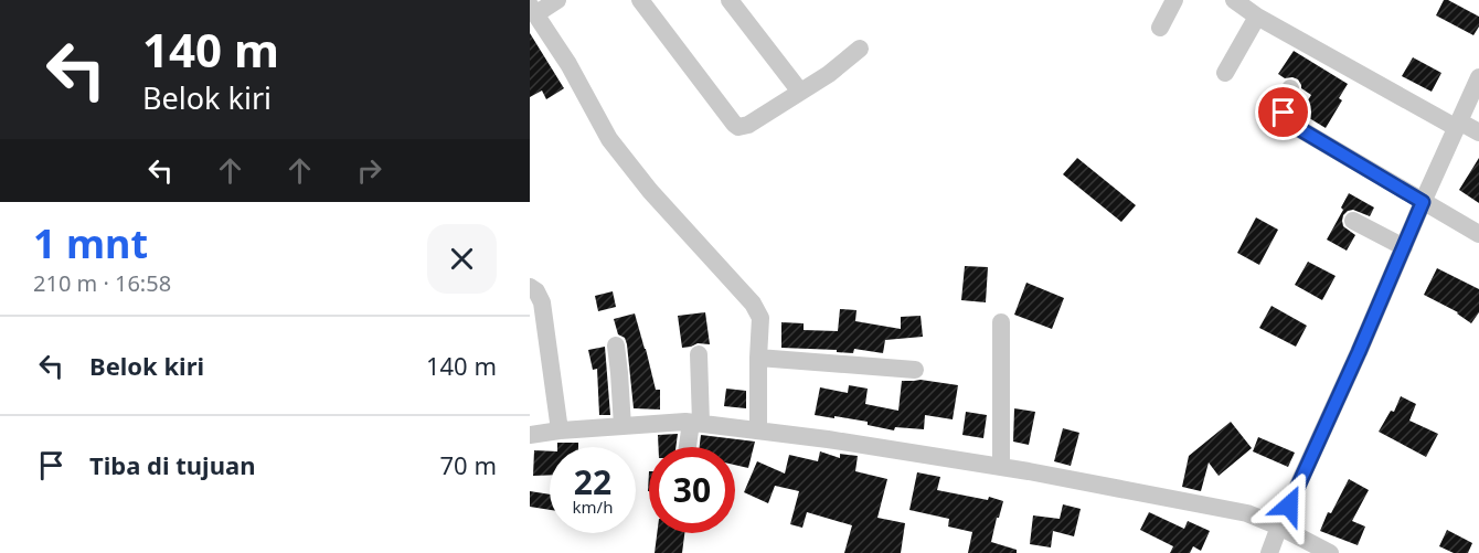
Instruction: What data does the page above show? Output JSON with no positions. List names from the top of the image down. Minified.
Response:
{"page":{"turn":["140 m","Belok kiri"],"heading":["1 mnt","210 m · 16:58"],"list":[{"name":"Belok kiri","value":"140 m"},{"name":"Tiba di tujuan","value":"70 m"}],"speed":"22 km/h","limit":"30"}}
